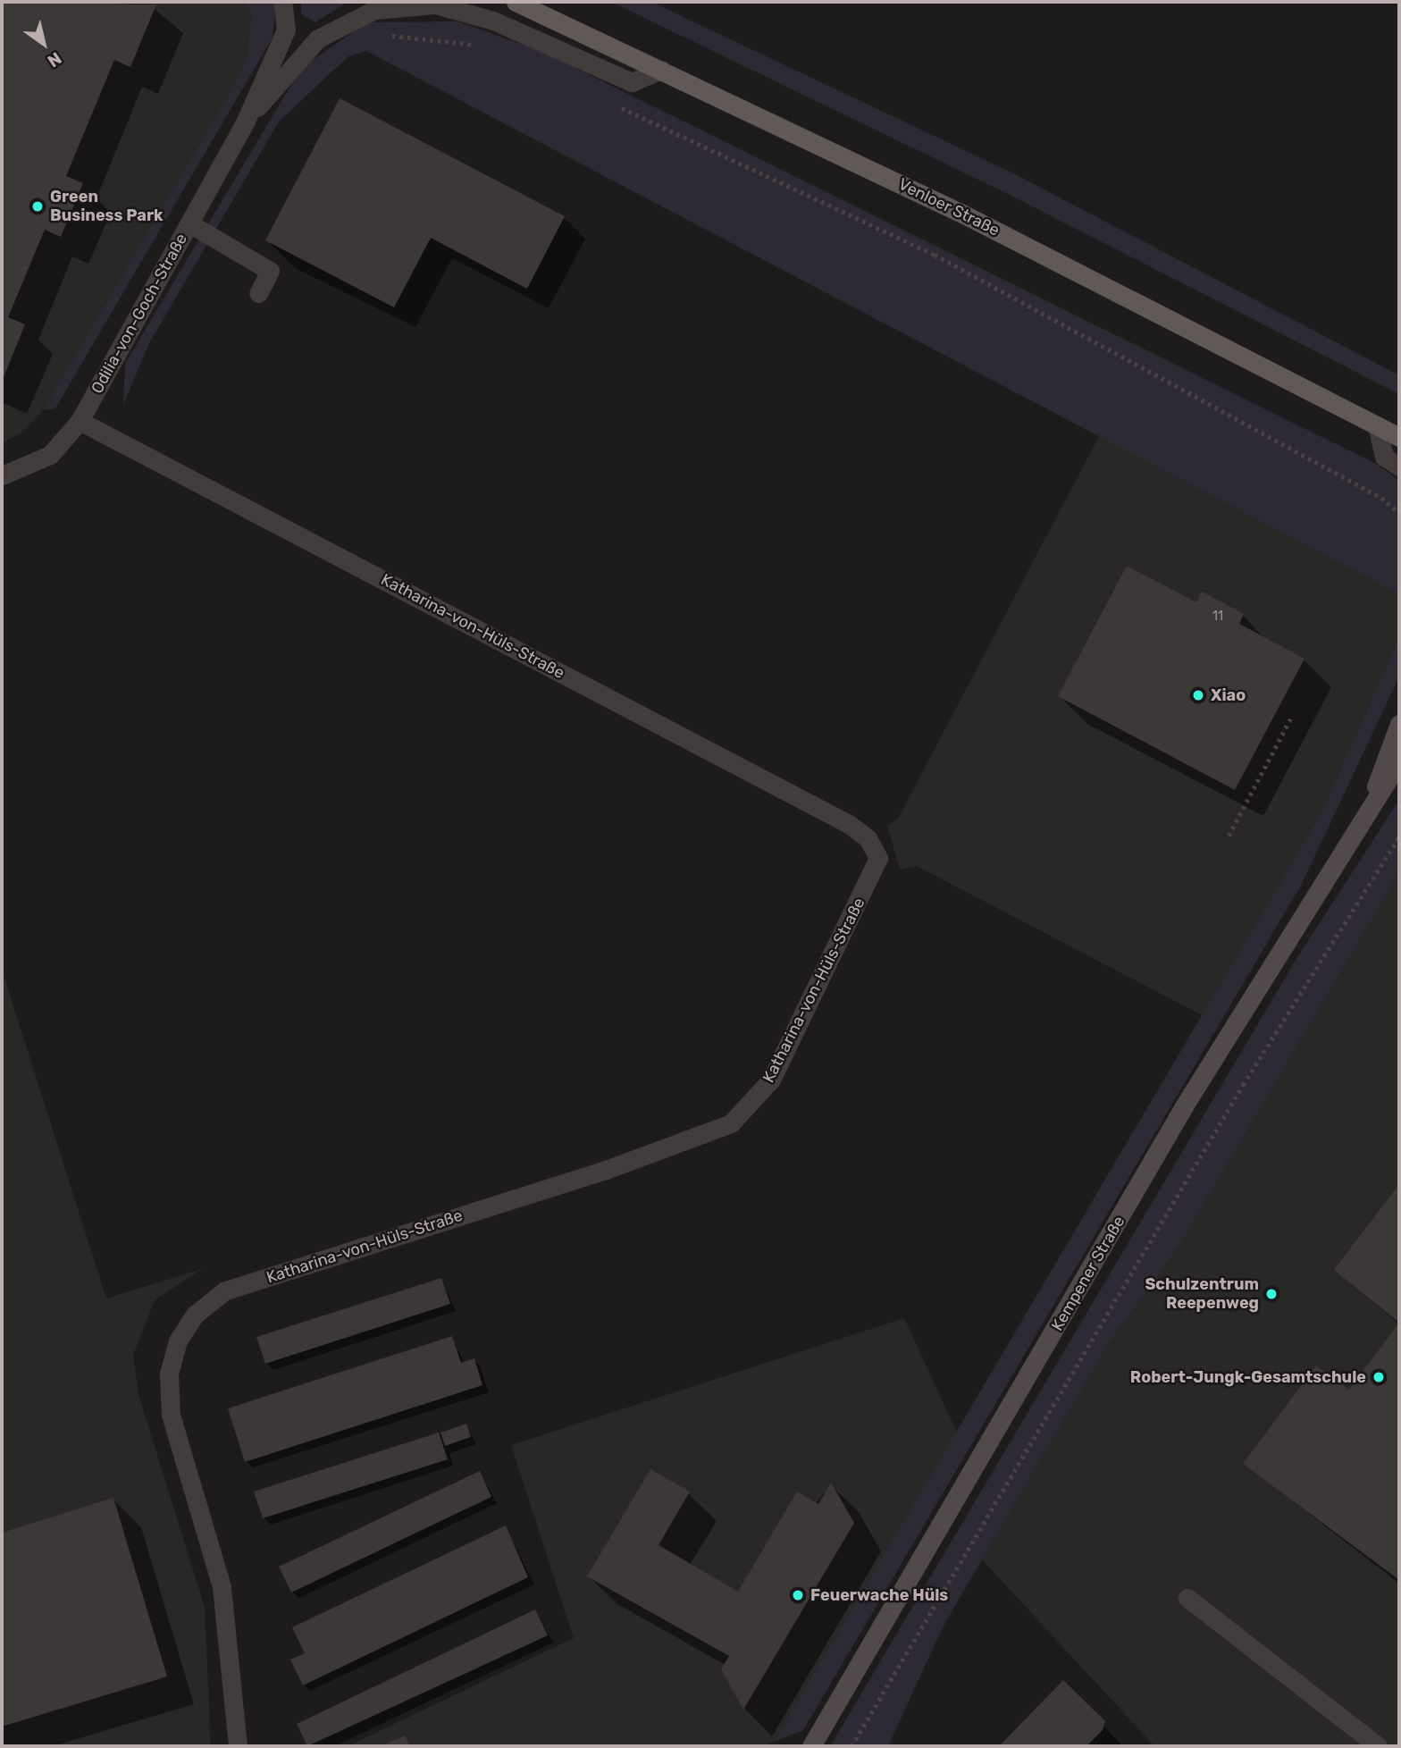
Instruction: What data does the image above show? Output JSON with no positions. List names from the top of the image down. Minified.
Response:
{"streets":{"main road":["Venloer Straße"],"street":["Odilia-von-Goch-Straße","Katharina-von-Hüls-Straße","Kempener Straße"]},"crossings":[["Odilia-von-Goch-Straße","Katharina-von-Hüls-Straße"]],"places":["Green Business Park","Xiao","Schulzentrum Reepenweg","Robert-Jungk-Gesamtschule","Feuerwache Hüls"],"house_numbers":["11"],"north":"bottom right"}
